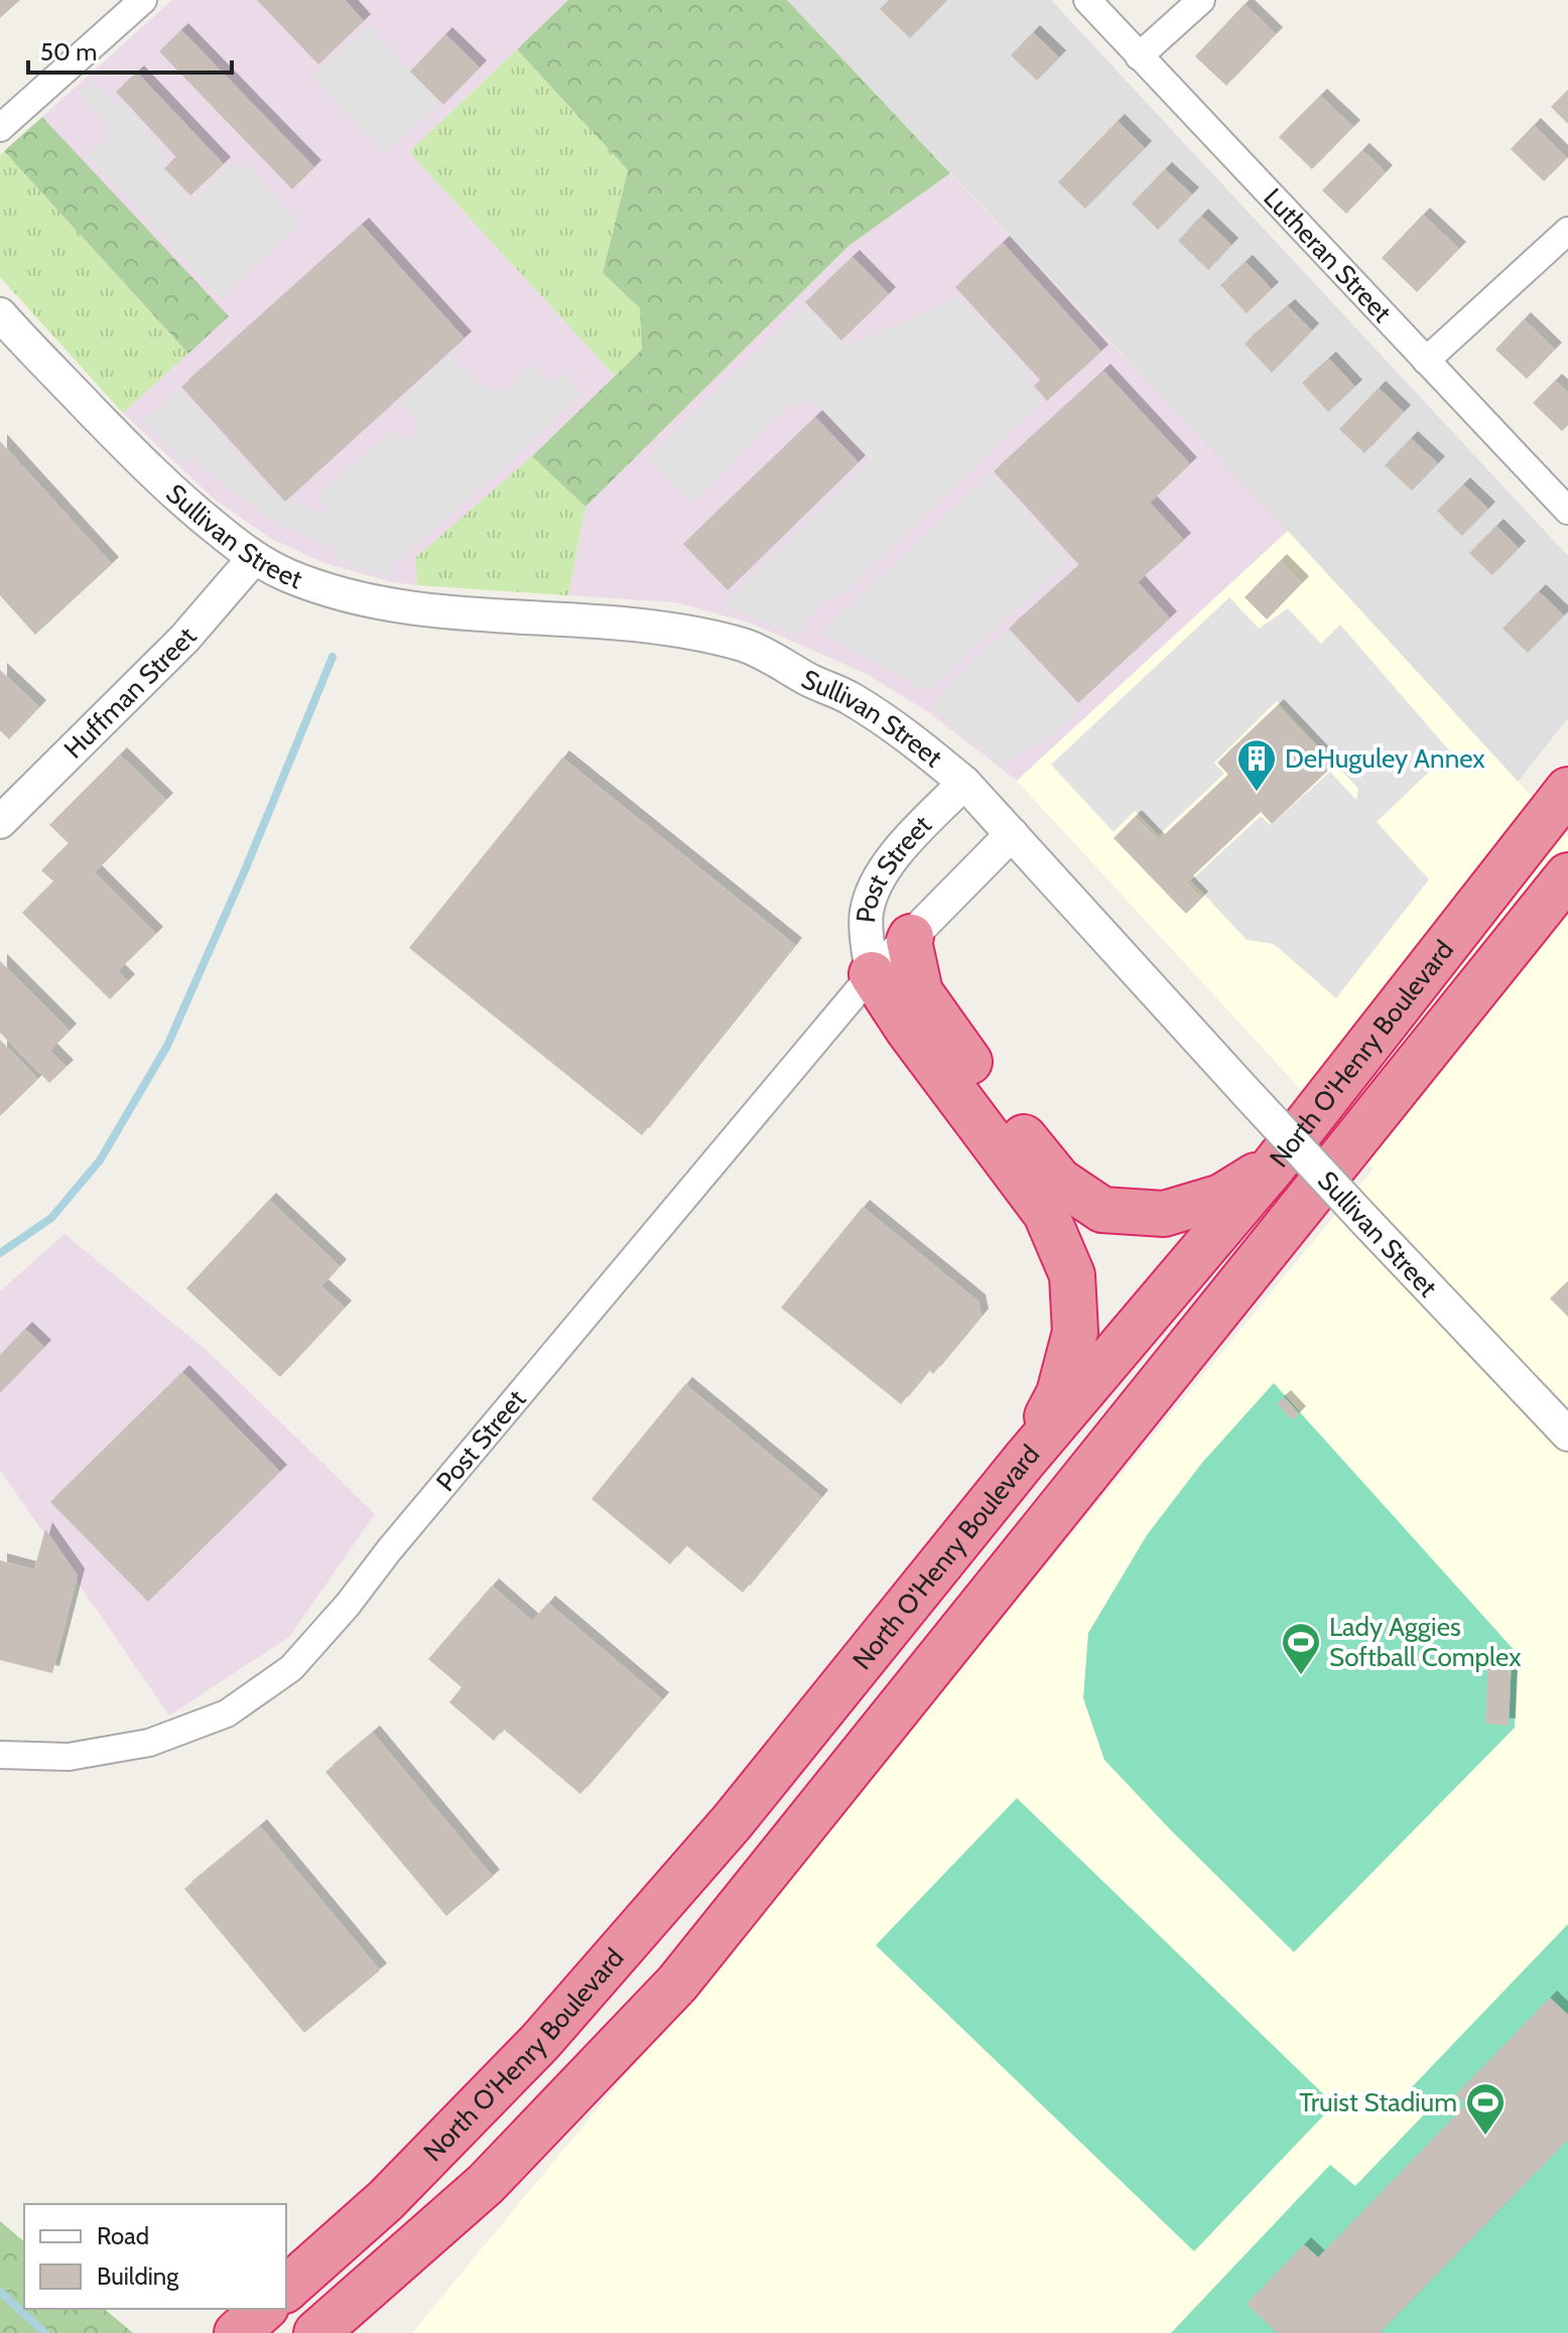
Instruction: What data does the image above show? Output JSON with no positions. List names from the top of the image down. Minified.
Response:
{"streets":{"highway":["North O'Henry Boulevard"],"street":["Lutheran Street","Sullivan Street","Huffman Street","Post Street"]},"crossings":[["Sullivan Street","Huffman Street"],["Sullivan Street","Post Street"]],"places":{"building":["DeHuguley Annex"],"sports":["Lady Aggies Softball Complex","Truist Stadium"]},"legend":["Road","Building"],"scale_bar":"50 m"}
